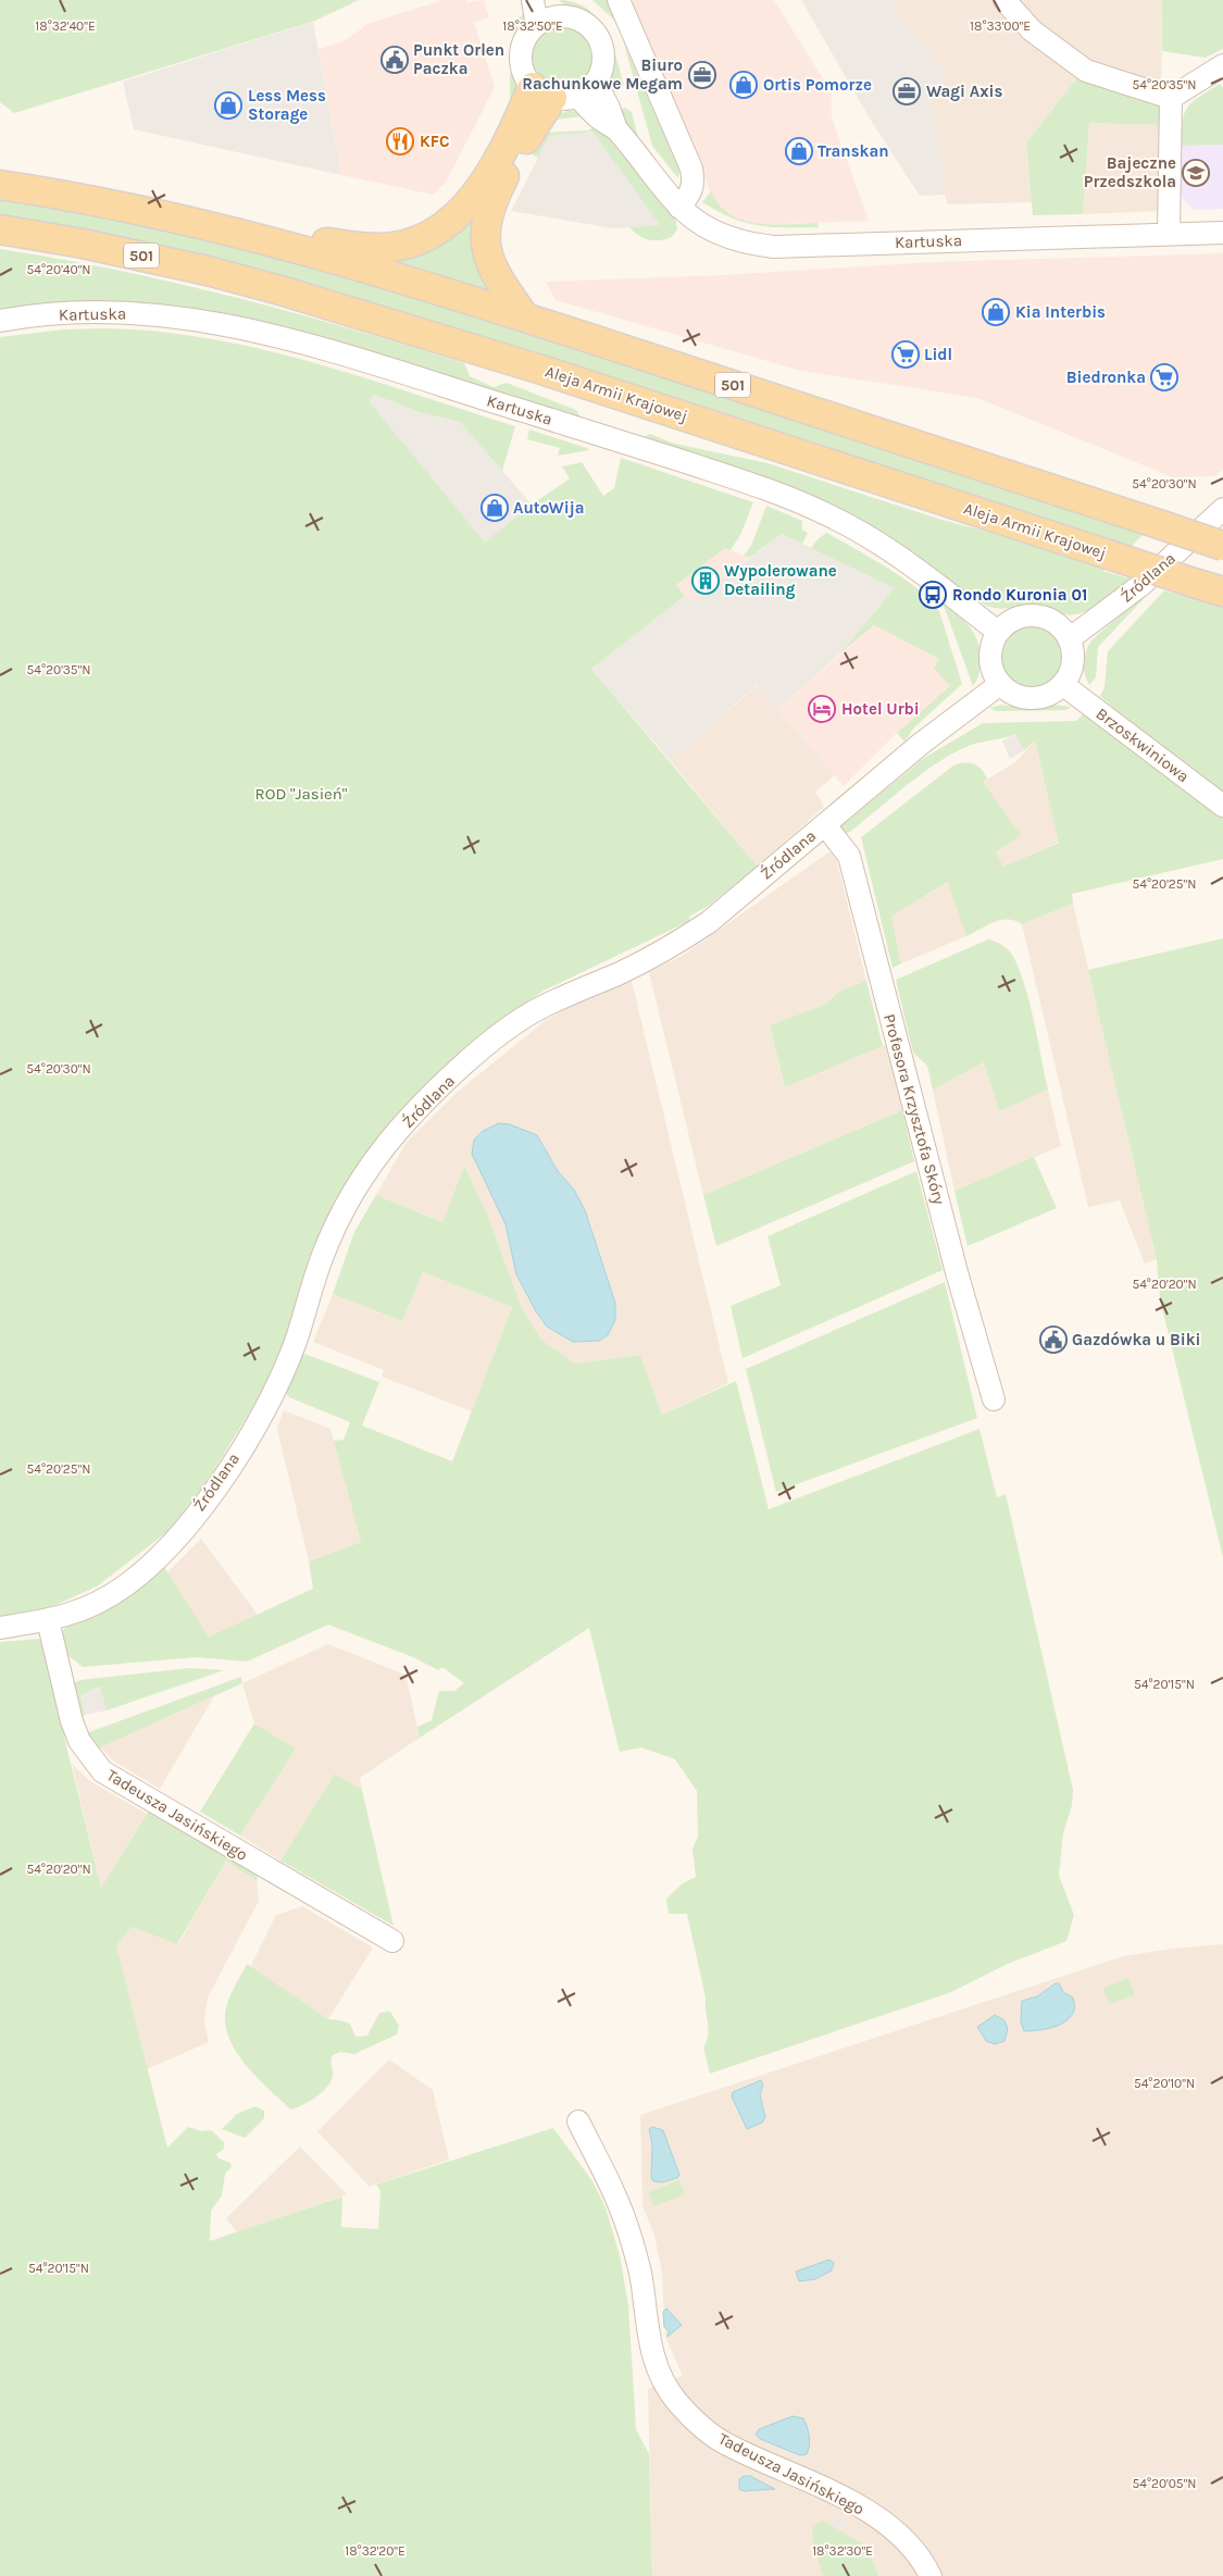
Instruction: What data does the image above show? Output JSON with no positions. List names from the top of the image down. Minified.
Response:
{"streets":{"main road":["501","Aleja Armii Krajowej"],"street":["Kartuska","Źródlana","Brzoskwiniowa","Profesora Krzysztofa Skóry","Tadeusza Jasińskiego"]},"crossings":[["Kartuska","Źródlana"],["Kartuska","Brzoskwiniowa"],["Źródlana","Brzoskwiniowa"],["Źródlana","Profesora Krzysztofa Skóry"],["Źródlana","Tadeusza Jasińskiego"]],"parks":["ROD \"Jasień\""],"places":{"public building":["Punkt Orlen Paczka","Gazdówka u Biki"],"office":["Biuro Rachunkowe Megam","Wagi Axis"],"shop":["Ortis Pomorze","Less Mess Storage","Transkan","Kia Interbis","AutoWija"],"restaurant":["KFC"],"school or university":["Bajeczne Przedszkola"],"supermarket":["Lidl","Biedronka"],"building":["Wypolerowane Detailing"],"bus stop":["Rondo Kuronia 01"],"hotel":["Hotel Urbi"]},"coordinates":["18°32'40\"E","18°32'50\"E","18°33'00\"E","54°20'35\"N","54°20'40\"N","54°20'30\"N","54°20'25\"N","54°20'20\"N","54°20'15\"N","54°20'10\"N","54°20'05\"N","18°32'20\"E","18°32'30\"E"]}
